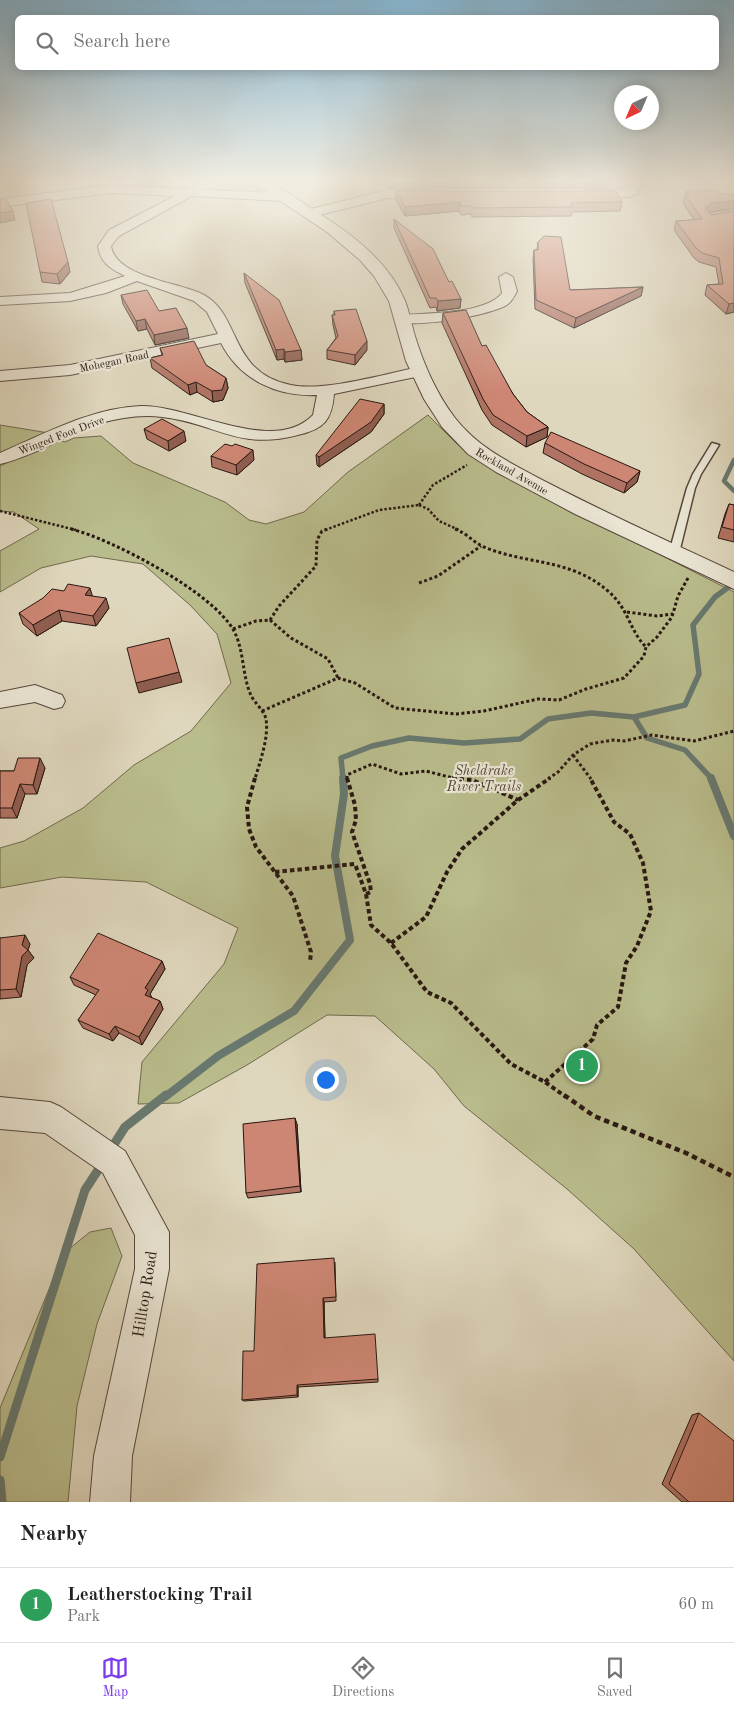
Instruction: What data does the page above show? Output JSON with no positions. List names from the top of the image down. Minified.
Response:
{"streets":{"street":["Mohegan Road","Winged Foot Drive","Rockland Avenue","Hilltop Road"]},"parks":["Sheldrake River Trails"],"north":"bottom left","page":{"search":"Search here","pins":"1","heading":"Nearby","list":[{"mark":"1","name":"Leatherstocking Trail","note":"Park","value":"60 m"}],"nav":["Map","Directions","Saved"]}}
